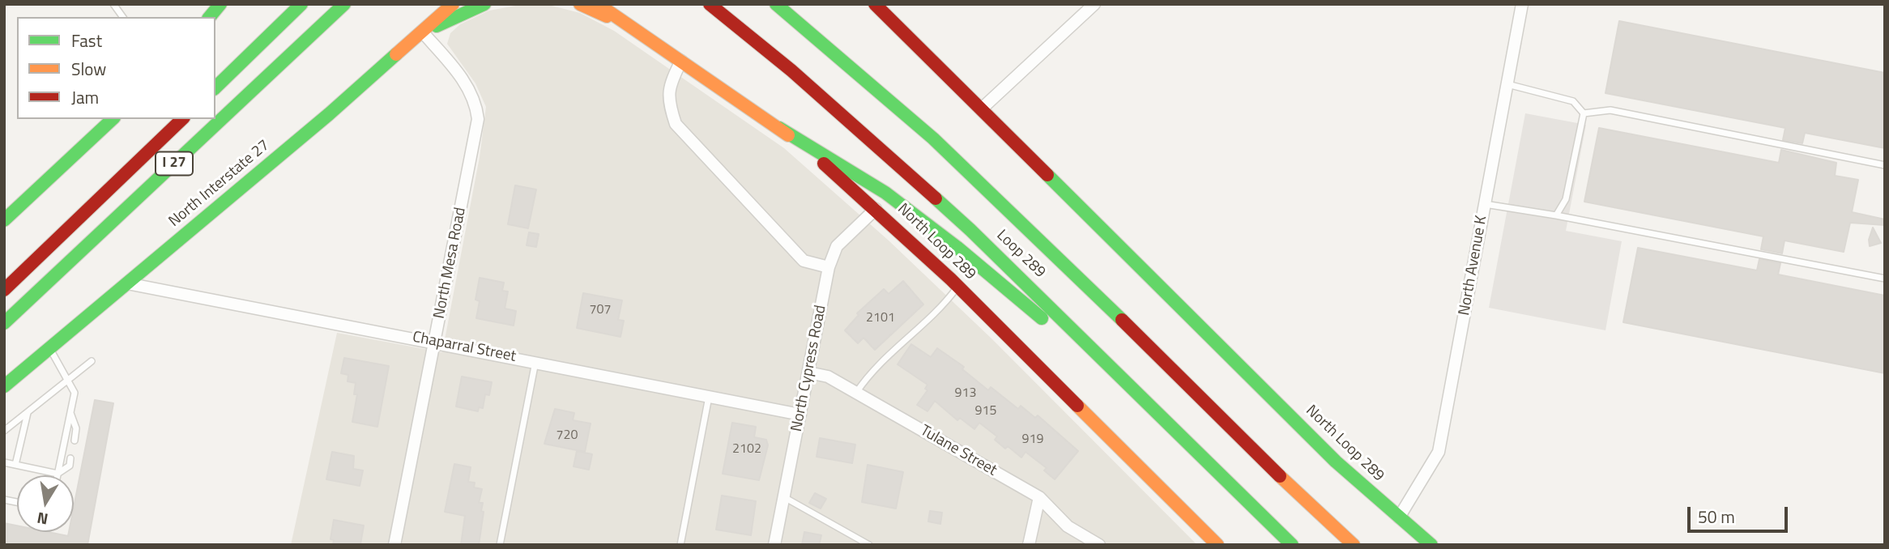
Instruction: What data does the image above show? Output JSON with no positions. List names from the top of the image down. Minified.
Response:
{"streets":{"main road":["I 27","North Interstate 27","North Loop 289","Loop 289"],"street":["North Mesa Road","North Avenue K","Chaparral Street","North Cypress Road","Tulane Street"]},"crossings":[["North Interstate 27","North Mesa Road"],["North Interstate 27","Chaparral Street"],["North Loop 289","North Avenue K"],["North Loop 289","North Cypress Road"],["North Mesa Road","Chaparral Street"],["Chaparral Street","North Cypress Road"],["North Cypress Road","Tulane Street"]],"house_numbers":["707","2101","913","915","720","919","2102"],"legend":["Fast","Slow","Jam"],"scale_bar":"50 m","north":"bottom"}
